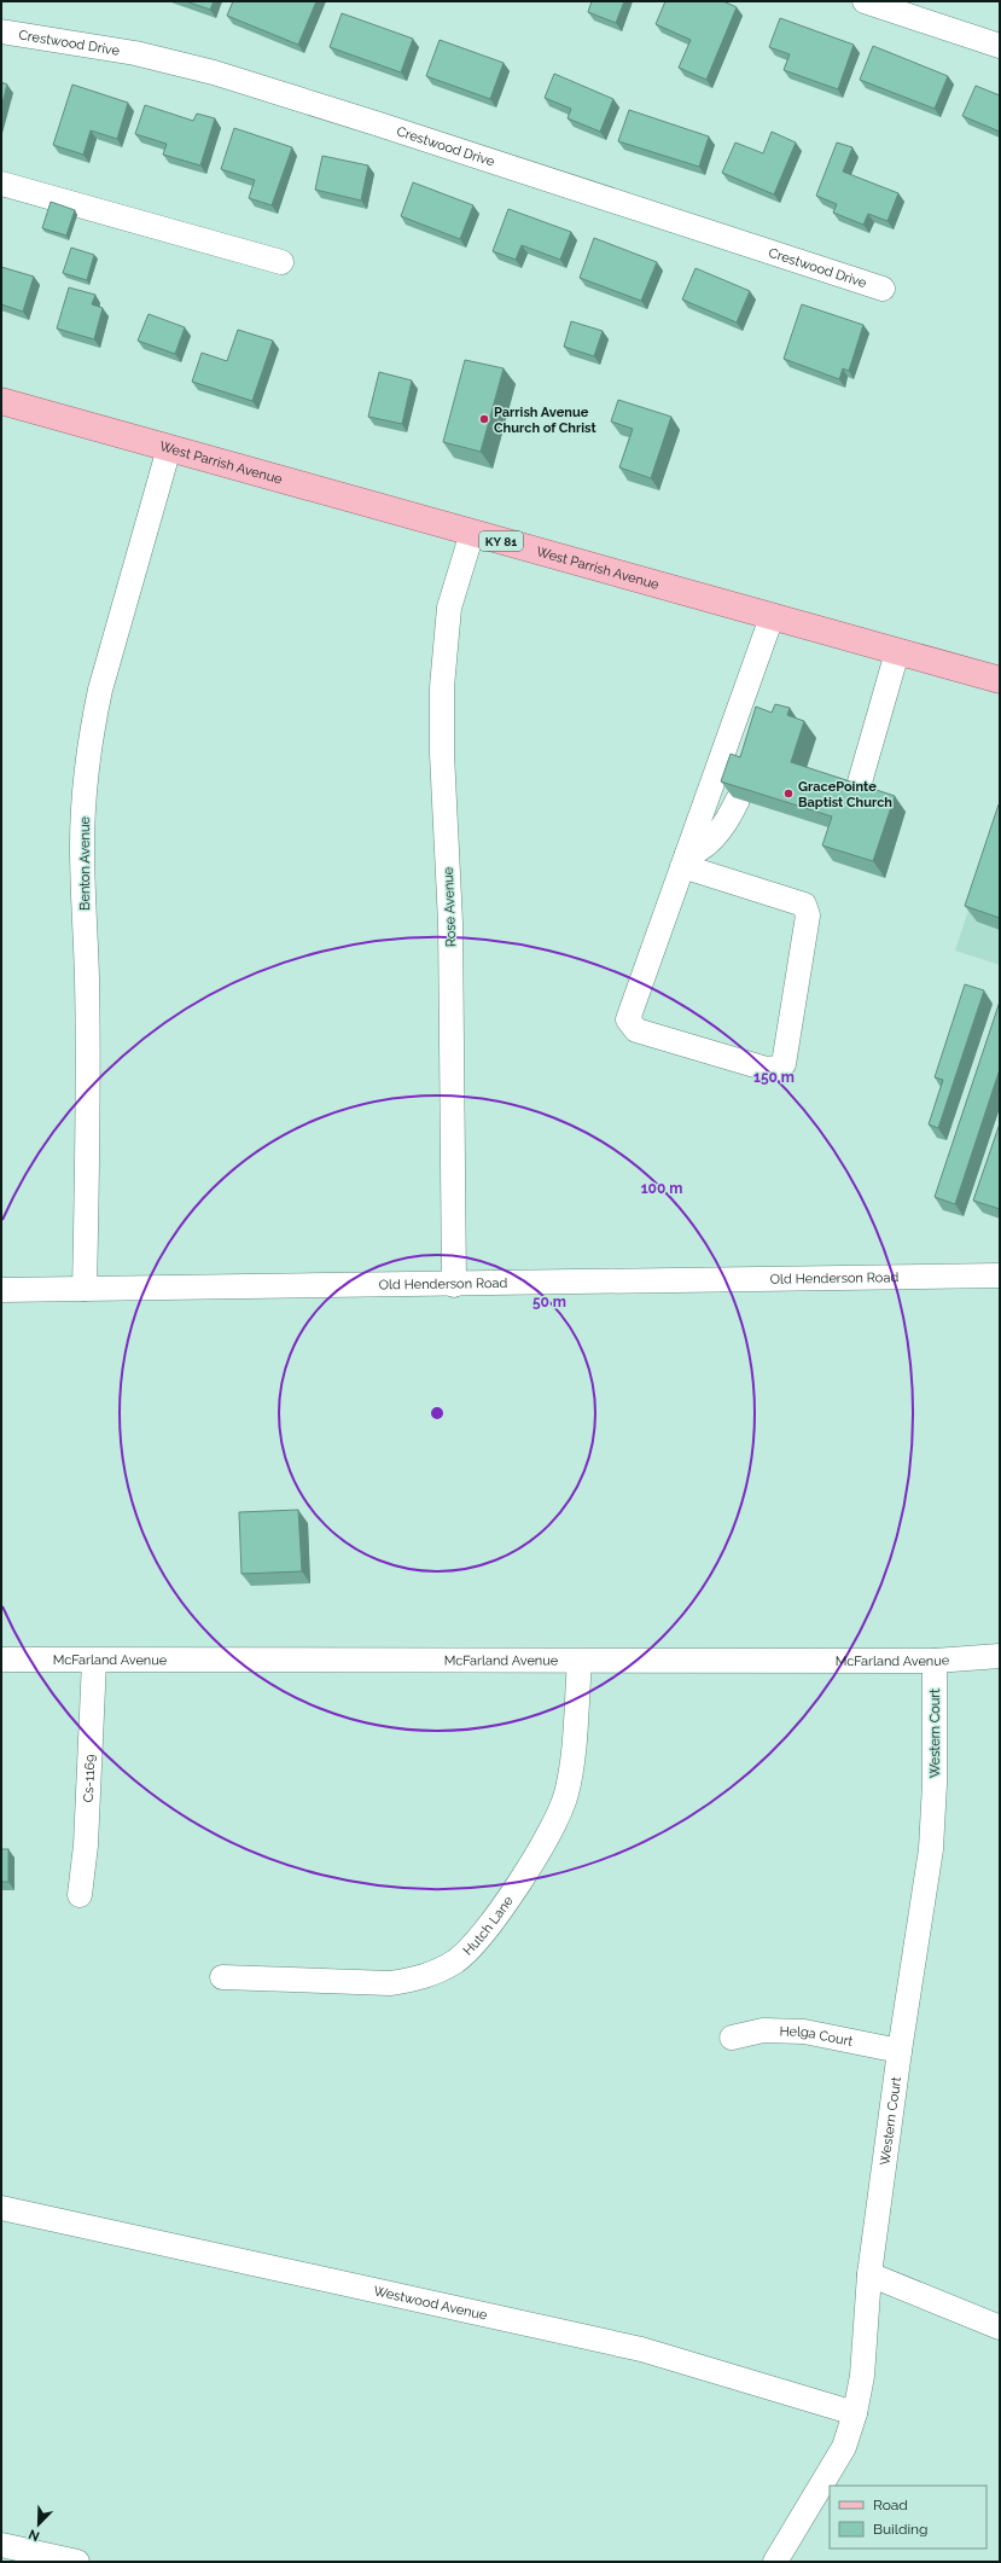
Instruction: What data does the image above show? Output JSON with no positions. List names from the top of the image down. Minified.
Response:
{"streets":{"main road":["West Parrish Avenue","KY 81"],"street":["Crestwood Drive","Benton Avenue","Rose Avenue","Old Henderson Road","McFarland Avenue","Western Court","Cs-1169","Hutch Lane","Helga Court","Westwood Avenue"]},"crossings":[["West Parrish Avenue","Benton Avenue"],["West Parrish Avenue","Rose Avenue"],["Benton Avenue","Old Henderson Road"],["Rose Avenue","Old Henderson Road"],["McFarland Avenue","Western Court"],["McFarland Avenue","Cs-1169"],["McFarland Avenue","Hutch Lane"],["Western Court","Helga Court"],["Western Court","Westwood Avenue"]],"places":["Parrish Avenue Church of Christ","GracePointe Baptist Church"],"legend":["Road","Building"],"north":"bottom left","rings":["150 m","100 m","50 m"]}
